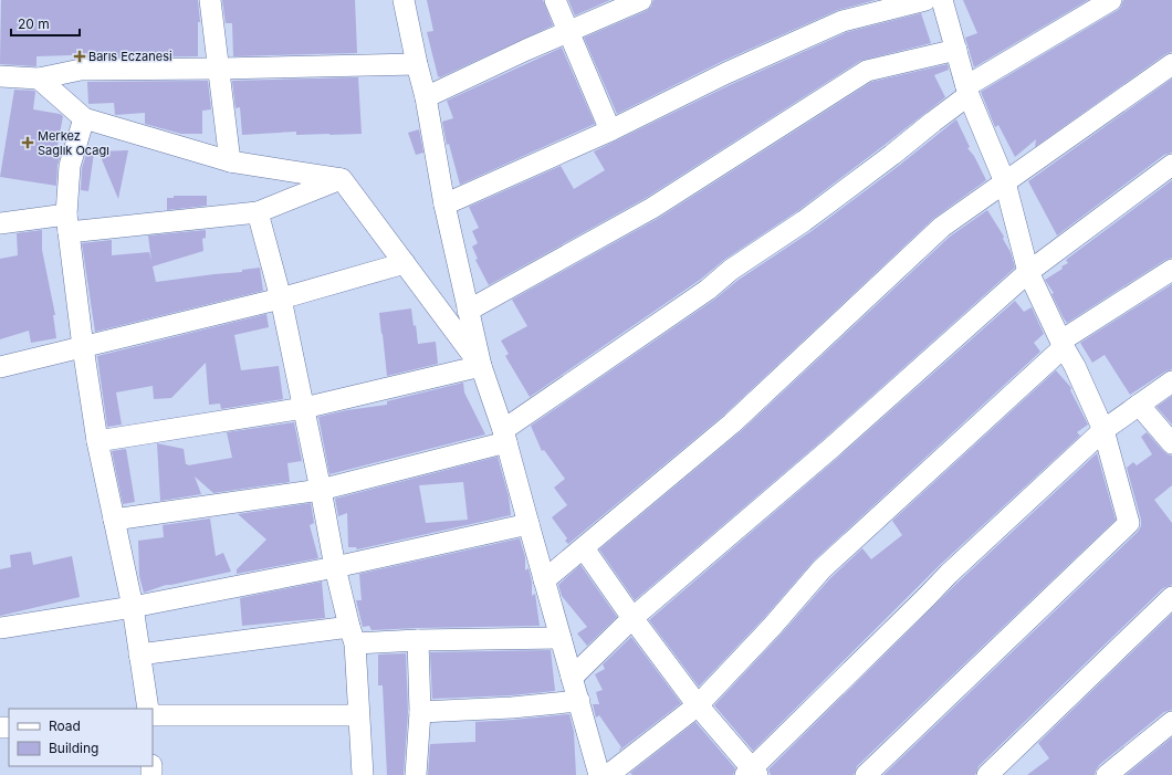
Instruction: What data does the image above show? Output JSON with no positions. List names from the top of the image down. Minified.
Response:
{"places":{"health":["Barıs Eczanesi","Merkez Saglık Ocagı"]},"legend":["Road","Building"],"scale_bar":"20 m"}
